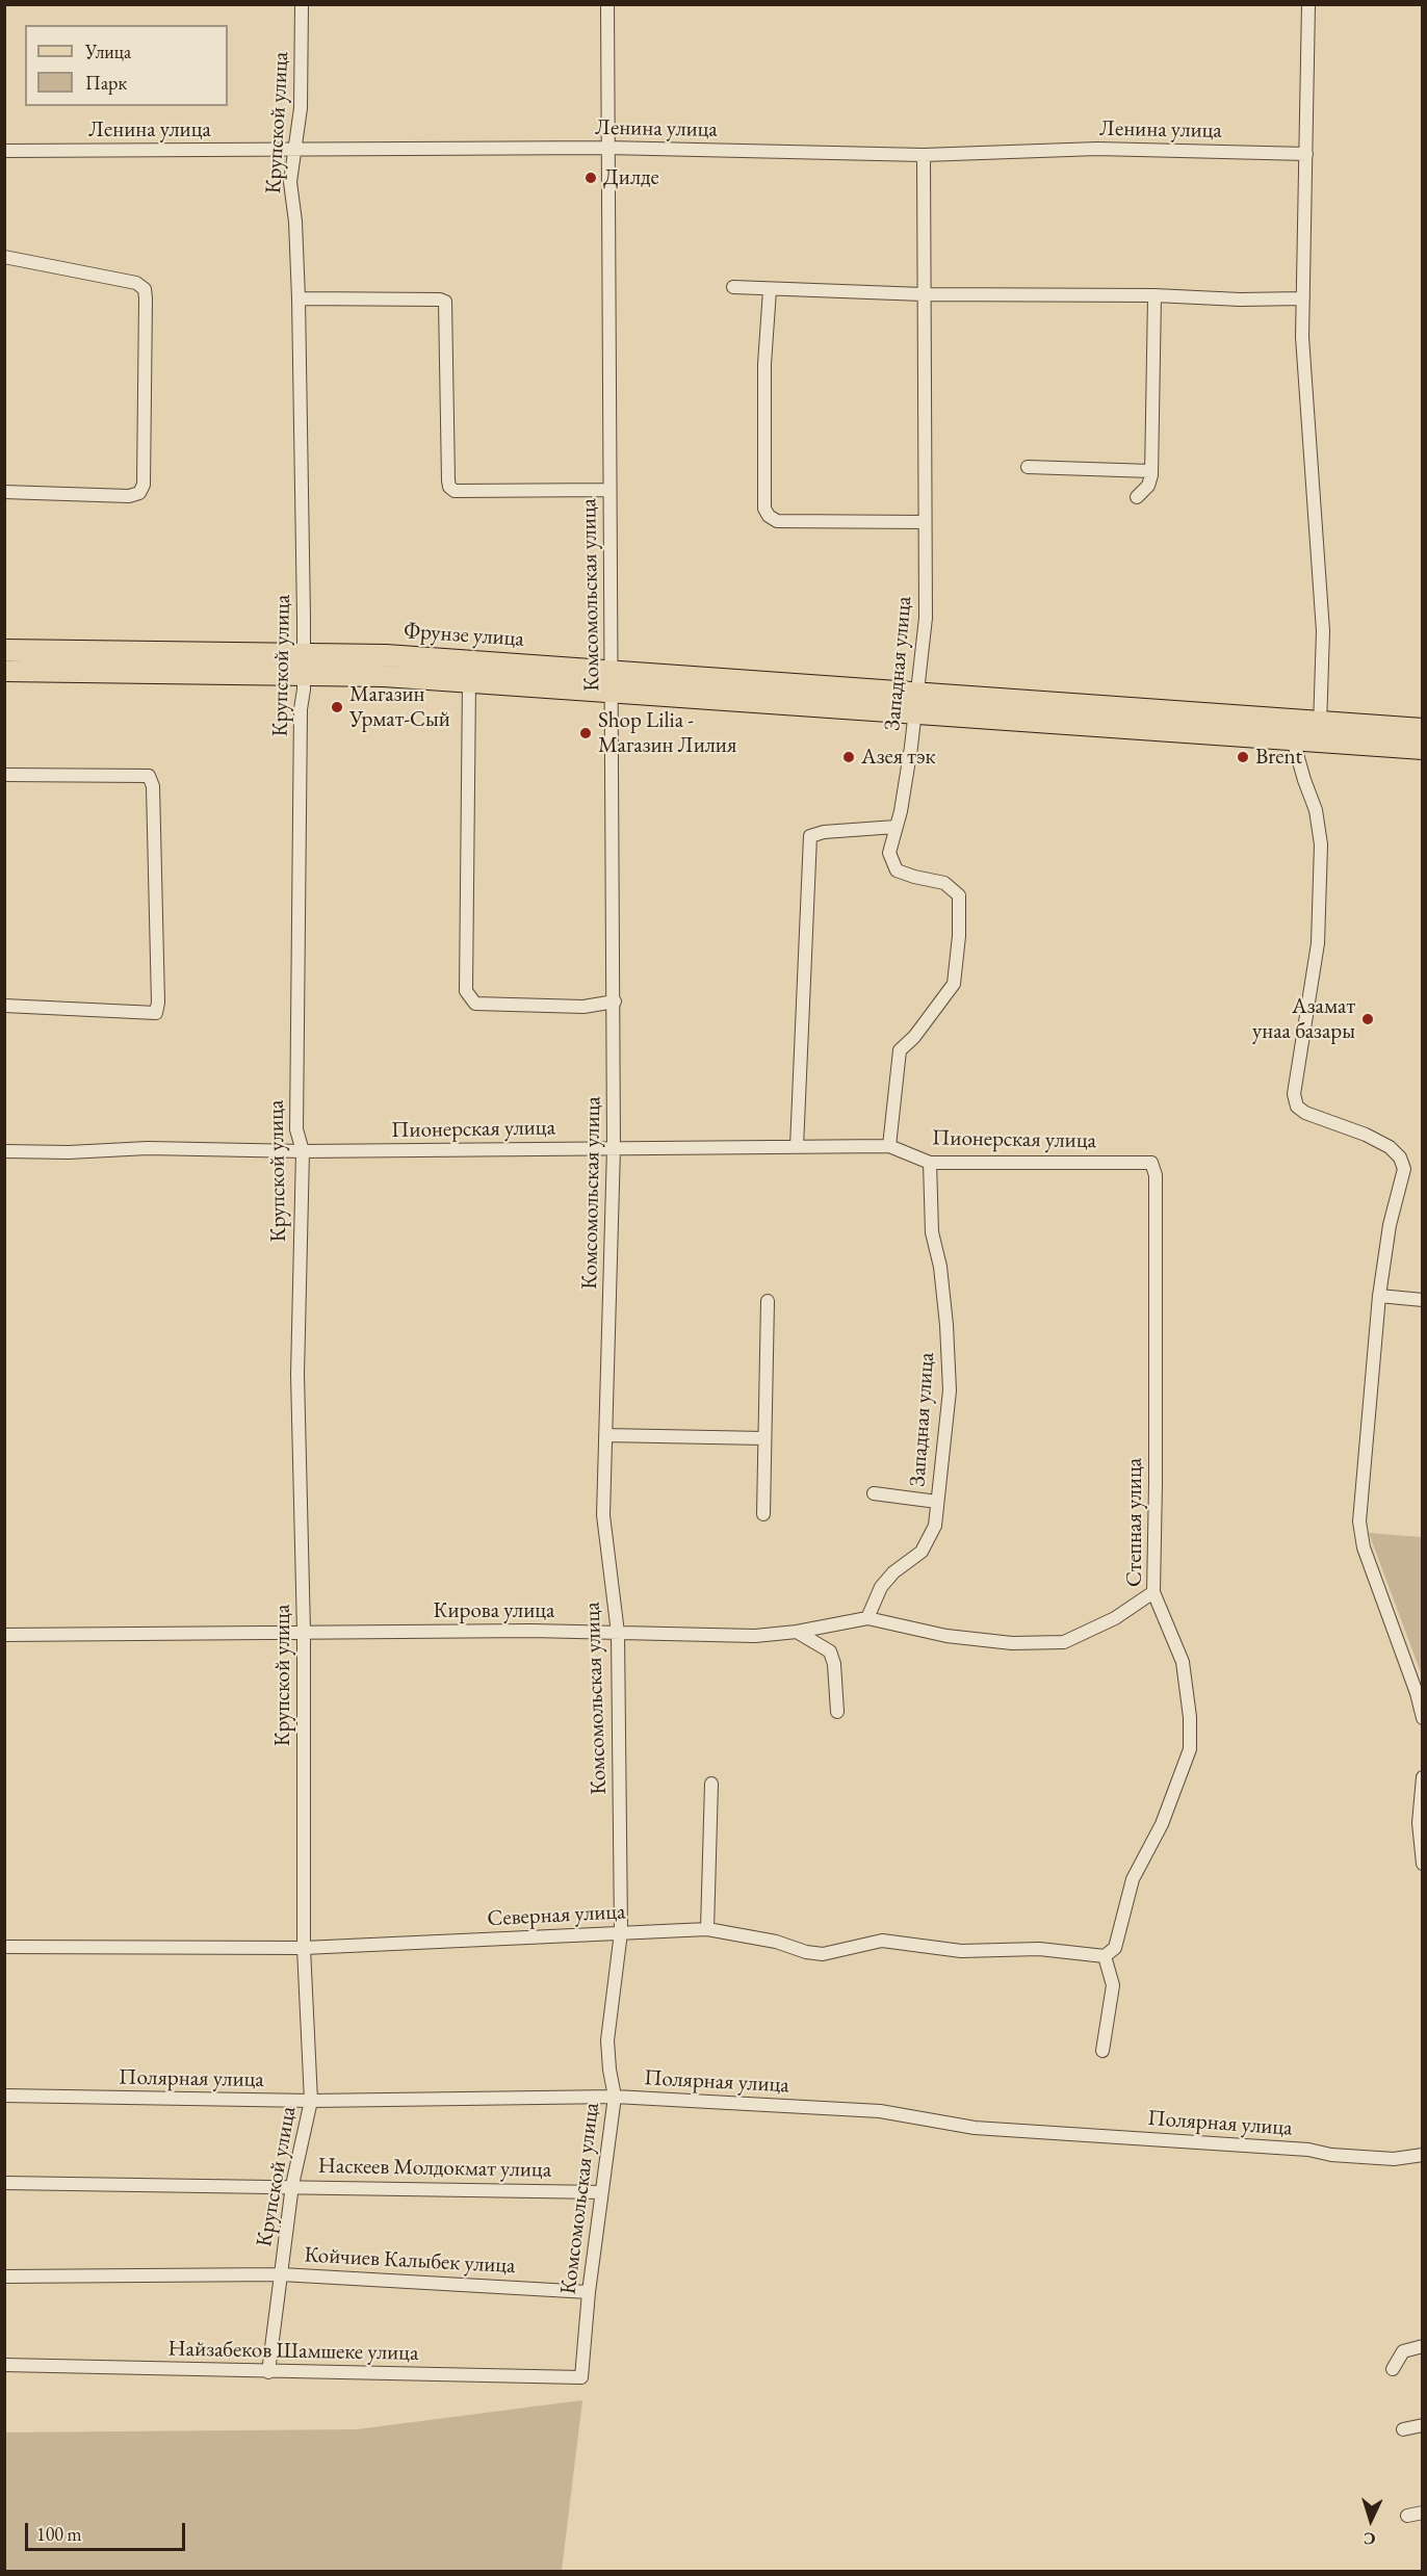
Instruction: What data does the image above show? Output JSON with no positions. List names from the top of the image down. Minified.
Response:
{"streets":{"main road":["Фрунзе улица"],"street":["Крупской улица","Ленина улица","Комсомольская улица","Западная улица","Пионерская улица","Степная улица","Кирова улица","Северная улица","Полярная улица","Наскеев Молдокмат улица","Койчиев Калыбек улица","Найзабеков Шамшеке улица"]},"crossings":[["Крупской улица","Ленина улица"],["Крупской улица","Фрунзе улица"],["Крупской улица","Пионерская улица"],["Крупской улица","Кирова улица"],["Крупской улица","Северная улица"],["Крупской улица","Полярная улица"],["Крупской улица","Наскеев Молдокмат улица"],["Крупской улица","Койчиев Калыбек улица"],["Крупской улица","Найзабеков Шамшеке улица"],["Ленина улица","Комсомольская улица"],["Ленина улица","Западная улица"],["Комсомольская улица","Фрунзе улица"],["Комсомольская улица","Пионерская улица"],["Комсомольская улица","Кирова улица"],["Комсомольская улица","Северная улица"],["Комсомольская улица","Полярная улица"],["Комсомольская улица","Наскеев Молдокмат улица"],["Комсомольская улица","Койчиев Калыбек улица"],["Комсомольская улица","Найзабеков Шамшеке улица"],["Фрунзе улица","Западная улица"],["Западная улица","Пионерская улица"],["Западная улица","Кирова улица"],["Пионерская улица","Степная улица"],["Степная улица","Кирова улица"],["Степная улица","Северная улица"]],"places":["Дилде","Магазин Урмат-Сый","Shop Lilia - Магазин Лилия","Азея тэк","Brent","Азамат унаа базары"],"legend":["Улица","Парк"],"scale_bar":"100 m","north":"bottom"}
